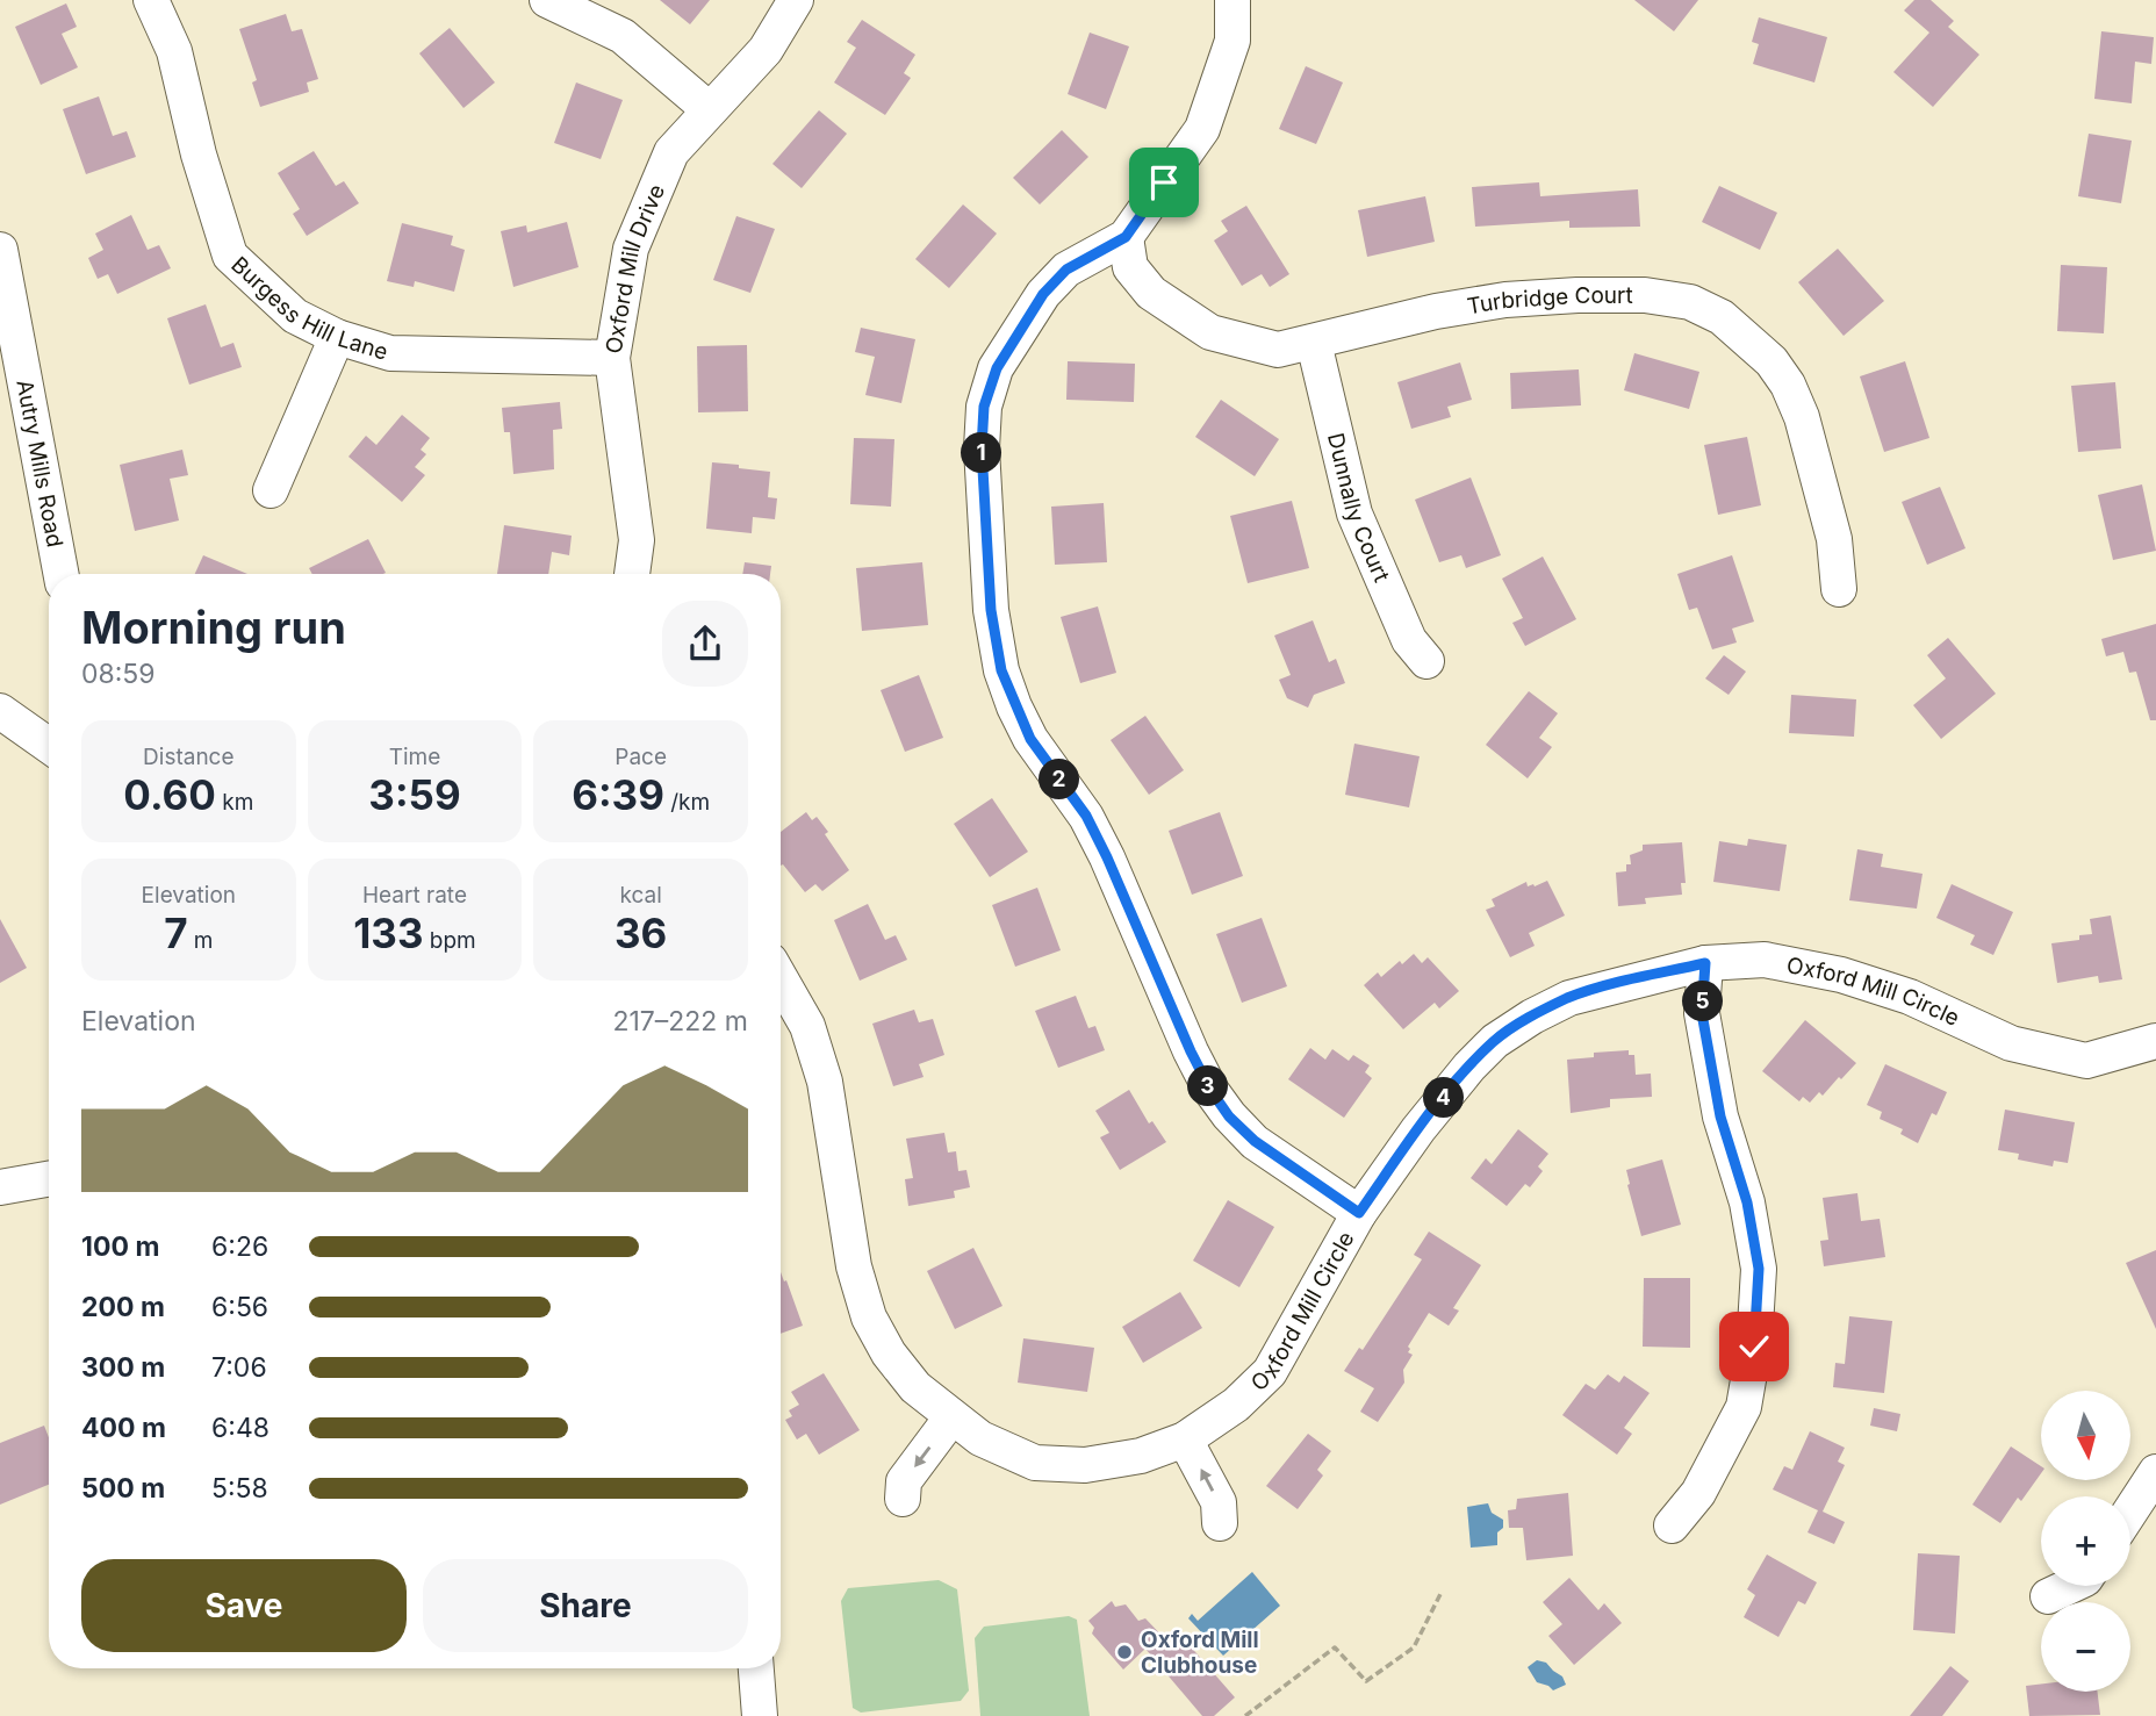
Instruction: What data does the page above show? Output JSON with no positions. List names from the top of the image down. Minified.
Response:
{"streets":{"street":["Oxford Mill Drive","Burgess Hill Lane","Turbridge Court","Autry Mills Road","Dunnally Court","Oxford Mill Circle"]},"crossings":[["Oxford Mill Drive","Burgess Hill Lane"],["Turbridge Court","Dunnally Court"]],"places":["Oxford Mill Clubhouse"],"north":"bottom","page":{"pins":["1","2","5","3","4"],"heading":["Morning run","08:59"],"stats":[["Distance","0.60 km"],["Time","3:59"],["Pace","6:39 /km"],["Elevation","7 m"],["Heart rate","133 bpm"],["kcal","36"]],"chart":["Elevation","217–222 m"],"list":[{"name":"100 m","note":"6:26"},{"name":"200 m","note":"6:56"},{"name":"300 m","note":"7:06"},{"name":"400 m","note":"6:48"},{"name":"500 m","note":"5:58"}],"map_buttons":["+","−"],"buttons":["Save","Share"]}}
